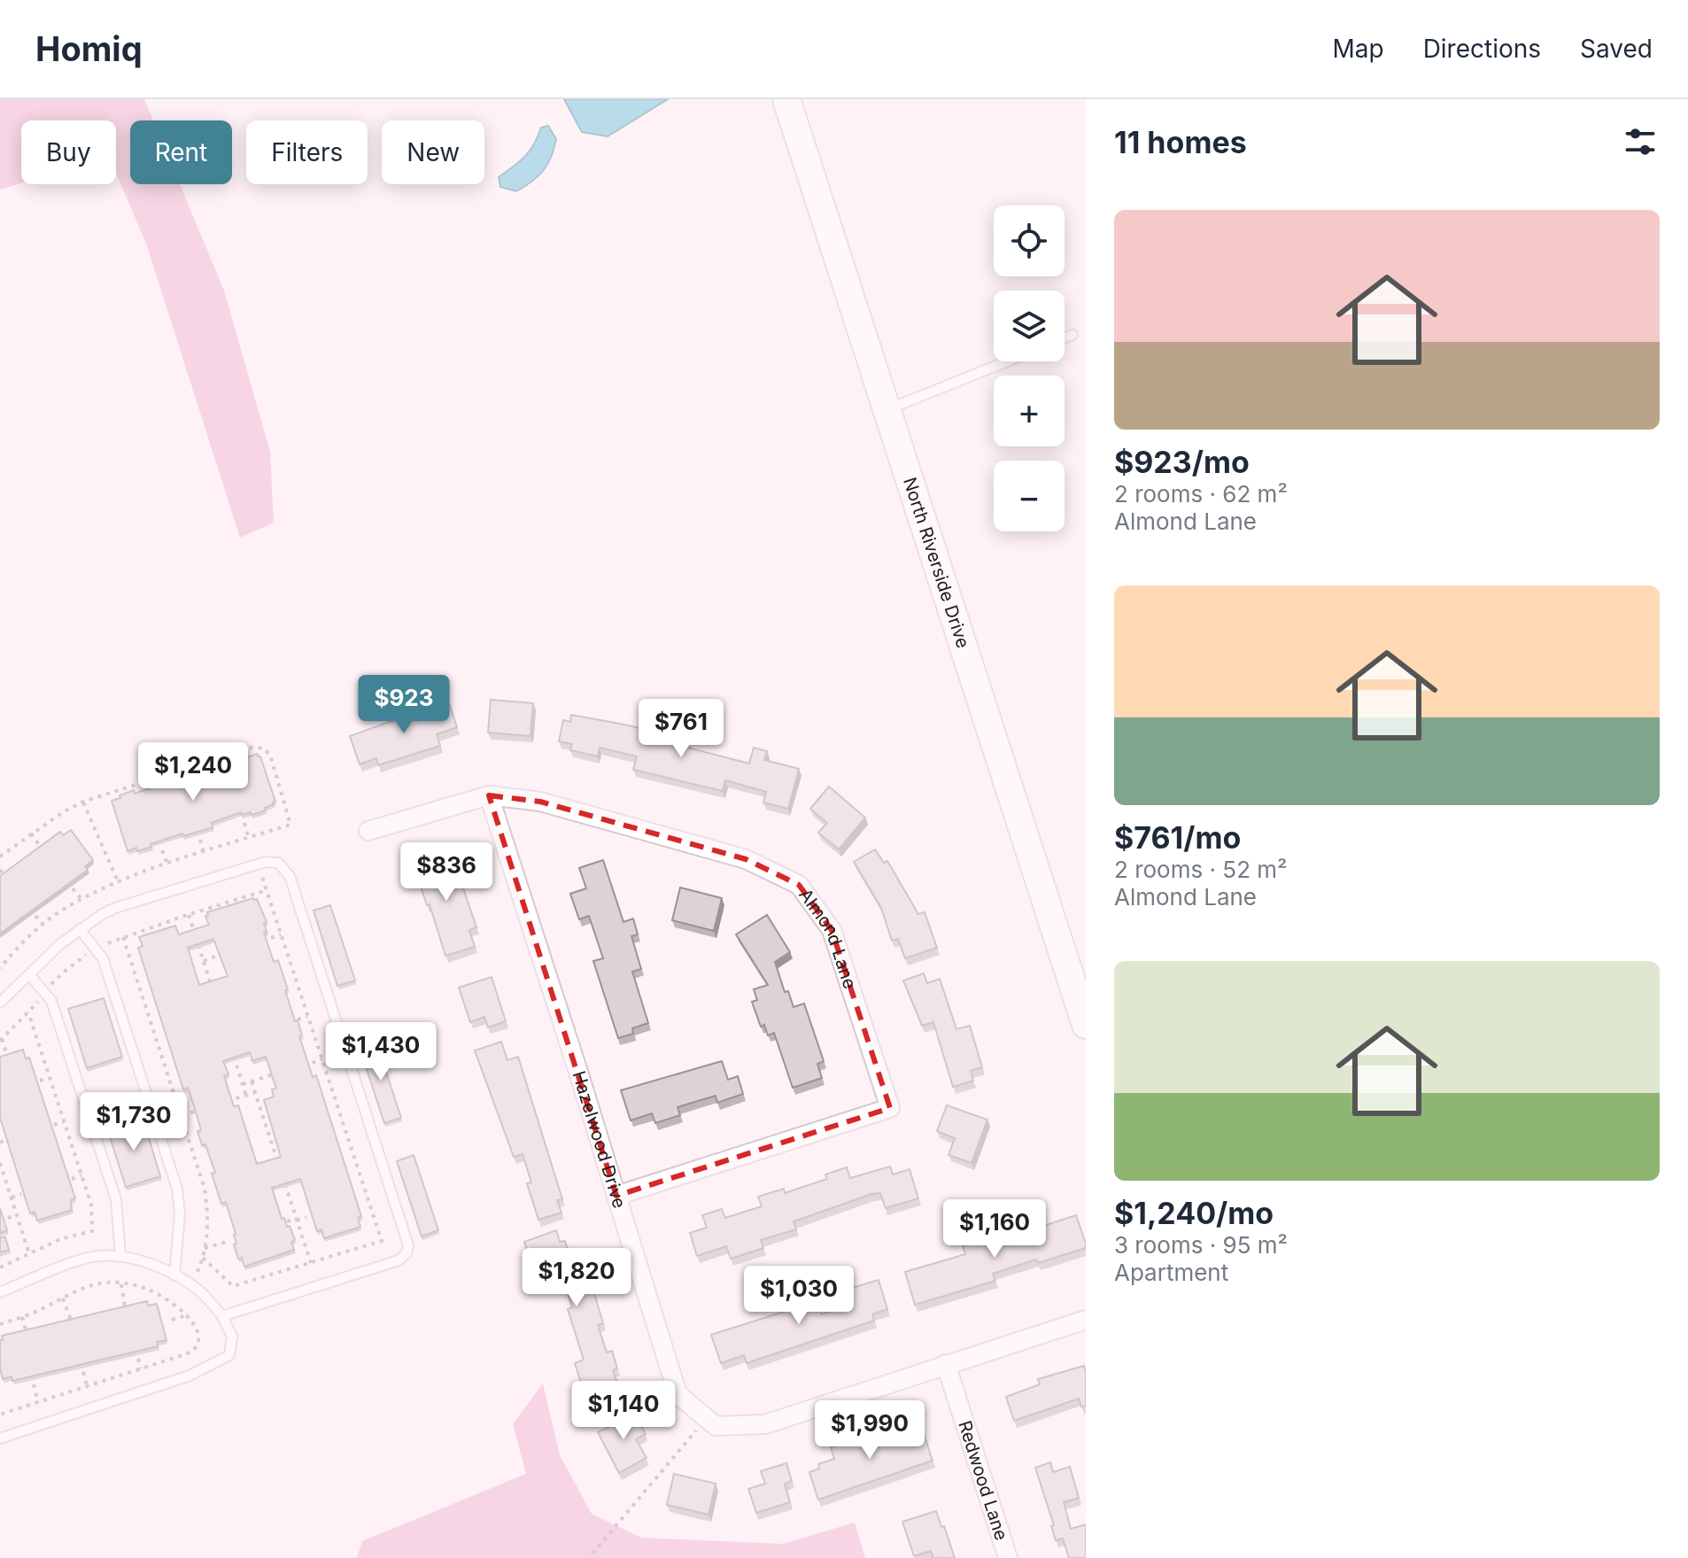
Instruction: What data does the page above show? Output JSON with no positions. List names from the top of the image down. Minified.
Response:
{"streets":{"street":["North Riverside Drive","Almond Lane","Hazelwood Drive","Redwood Lane"]},"crossings":[["Almond Lane","Hazelwood Drive"],["Hazelwood Drive","Redwood Lane"]],"page":{"header":"Homiq","nav":["Map","Directions","Saved"],"heading":"11 homes","chip":["Buy","Rent","Filters","New"],"list":[{"name":"$923/mo","note":"2 rooms · 62 m² · Almond Lane"},{"name":"$761/mo","note":"2 rooms · 52 m² · Almond Lane"},{"name":"$1,240/mo","note":"3 rooms · 95 m² · Apartment"}],"map_buttons":["+","−"],"price":["$923","$761","$1,240","$836","$1,430","$1,730","$1,160","$1,820","$1,030","$1,140","$1,990"]}}
